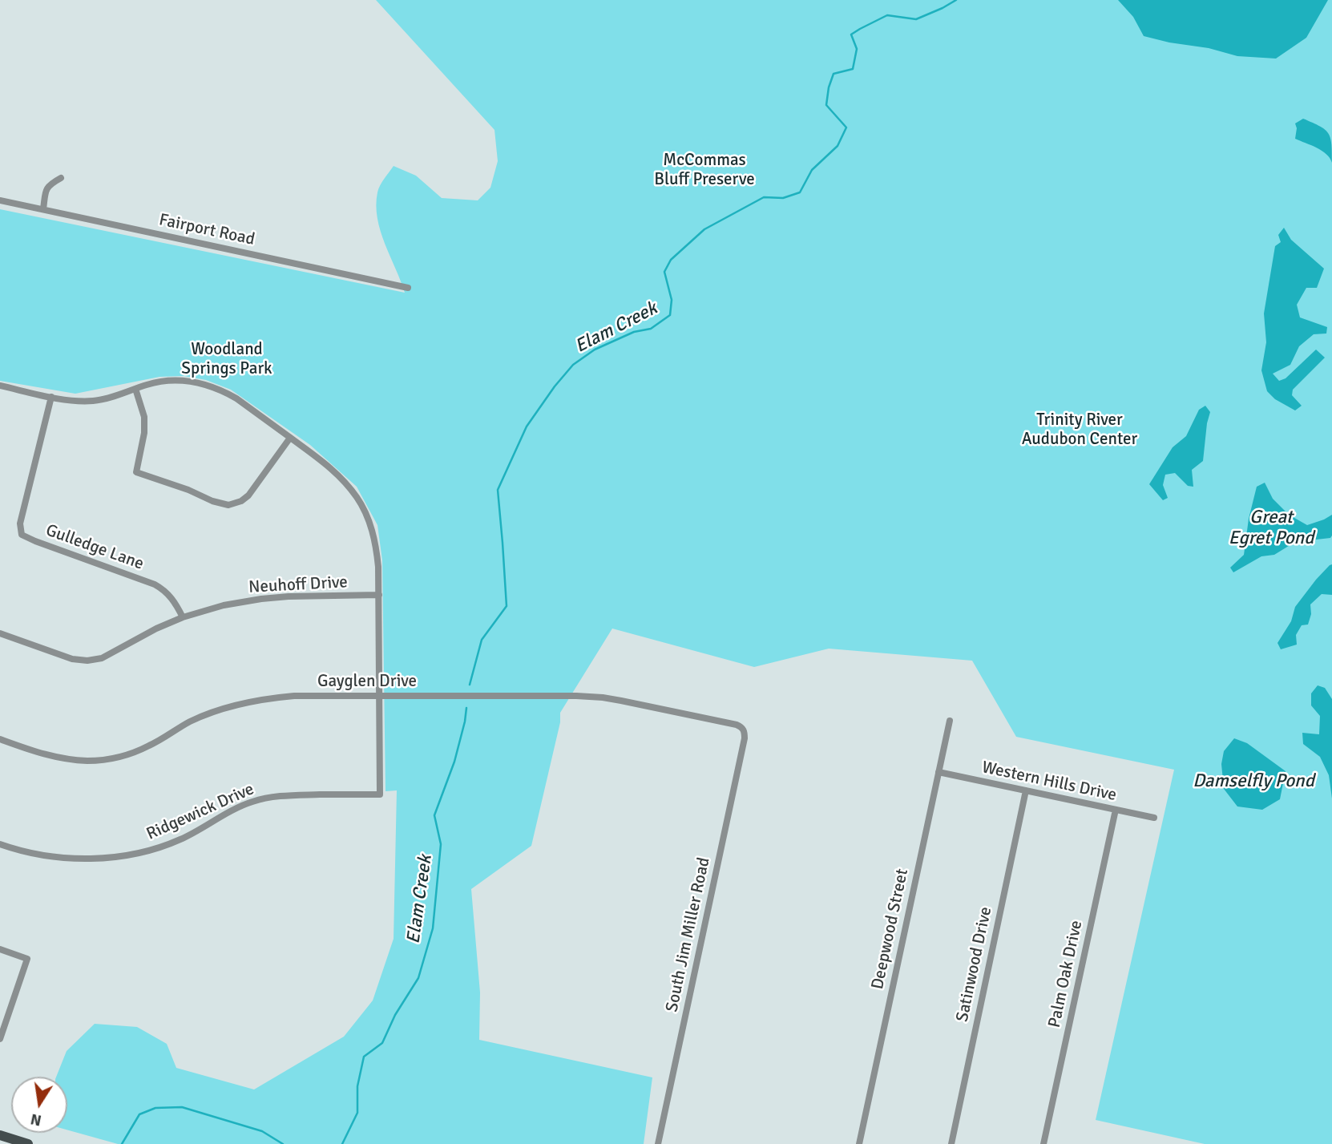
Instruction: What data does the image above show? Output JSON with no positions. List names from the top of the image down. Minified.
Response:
{"streets":{"street":["Fairport Road","Gulledge Lane","Neuhoff Drive","Gayglen Drive","Western Hills Drive","Ridgewick Drive","Deepwood Street","South Jim Miller Road","Satinwood Drive","Palm Oak Drive"]},"crossings":[["Gulledge Lane","Neuhoff Drive"],["Gayglen Drive","Ridgewick Drive"],["Gayglen Drive","South Jim Miller Road"],["Western Hills Drive","Deepwood Street"],["Western Hills Drive","Satinwood Drive"],["Western Hills Drive","Palm Oak Drive"]],"water":["Elam Creek","Great Egret Pond","Damselfly Pond"],"parks":["McCommas Bluff Preserve","Woodland Springs Park","Trinity River Audubon Center"],"north":"bottom"}
